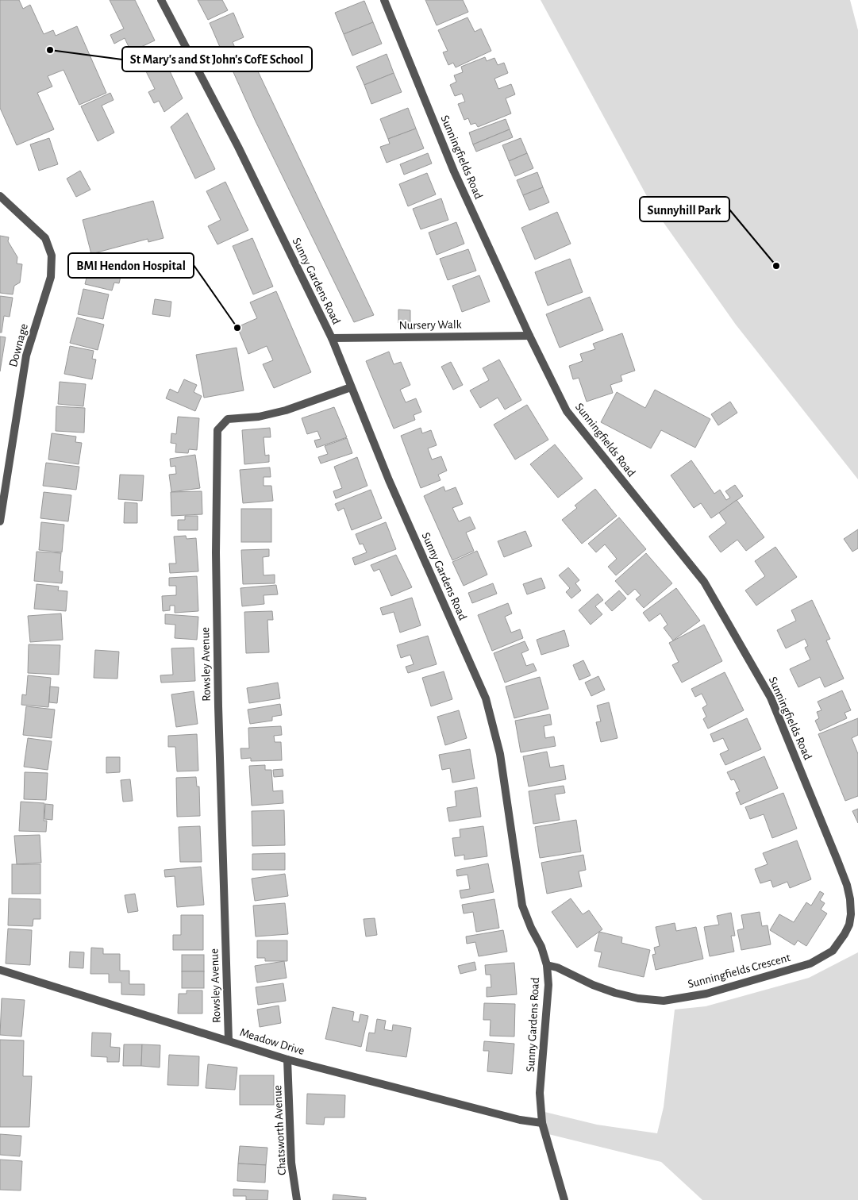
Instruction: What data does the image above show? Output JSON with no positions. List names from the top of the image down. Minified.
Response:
{"streets":{"street":["Sunningfields Road","Sunny Gardens Road","Nursery Walk","Downage","Rowsley Avenue","Sunningfields Crescent","Meadow Drive","Chatsworth Avenue"]},"crossings":[["Sunningfields Road","Nursery Walk"],["Sunningfields Road","Sunningfields Crescent"],["Sunny Gardens Road","Nursery Walk"],["Sunny Gardens Road","Rowsley Avenue"],["Sunny Gardens Road","Sunningfields Crescent"],["Sunny Gardens Road","Meadow Drive"],["Rowsley Avenue","Meadow Drive"],["Meadow Drive","Chatsworth Avenue"]],"places":["St Mary's and St John's CofE School","Sunnyhill Park","BMI Hendon Hospital"]}
